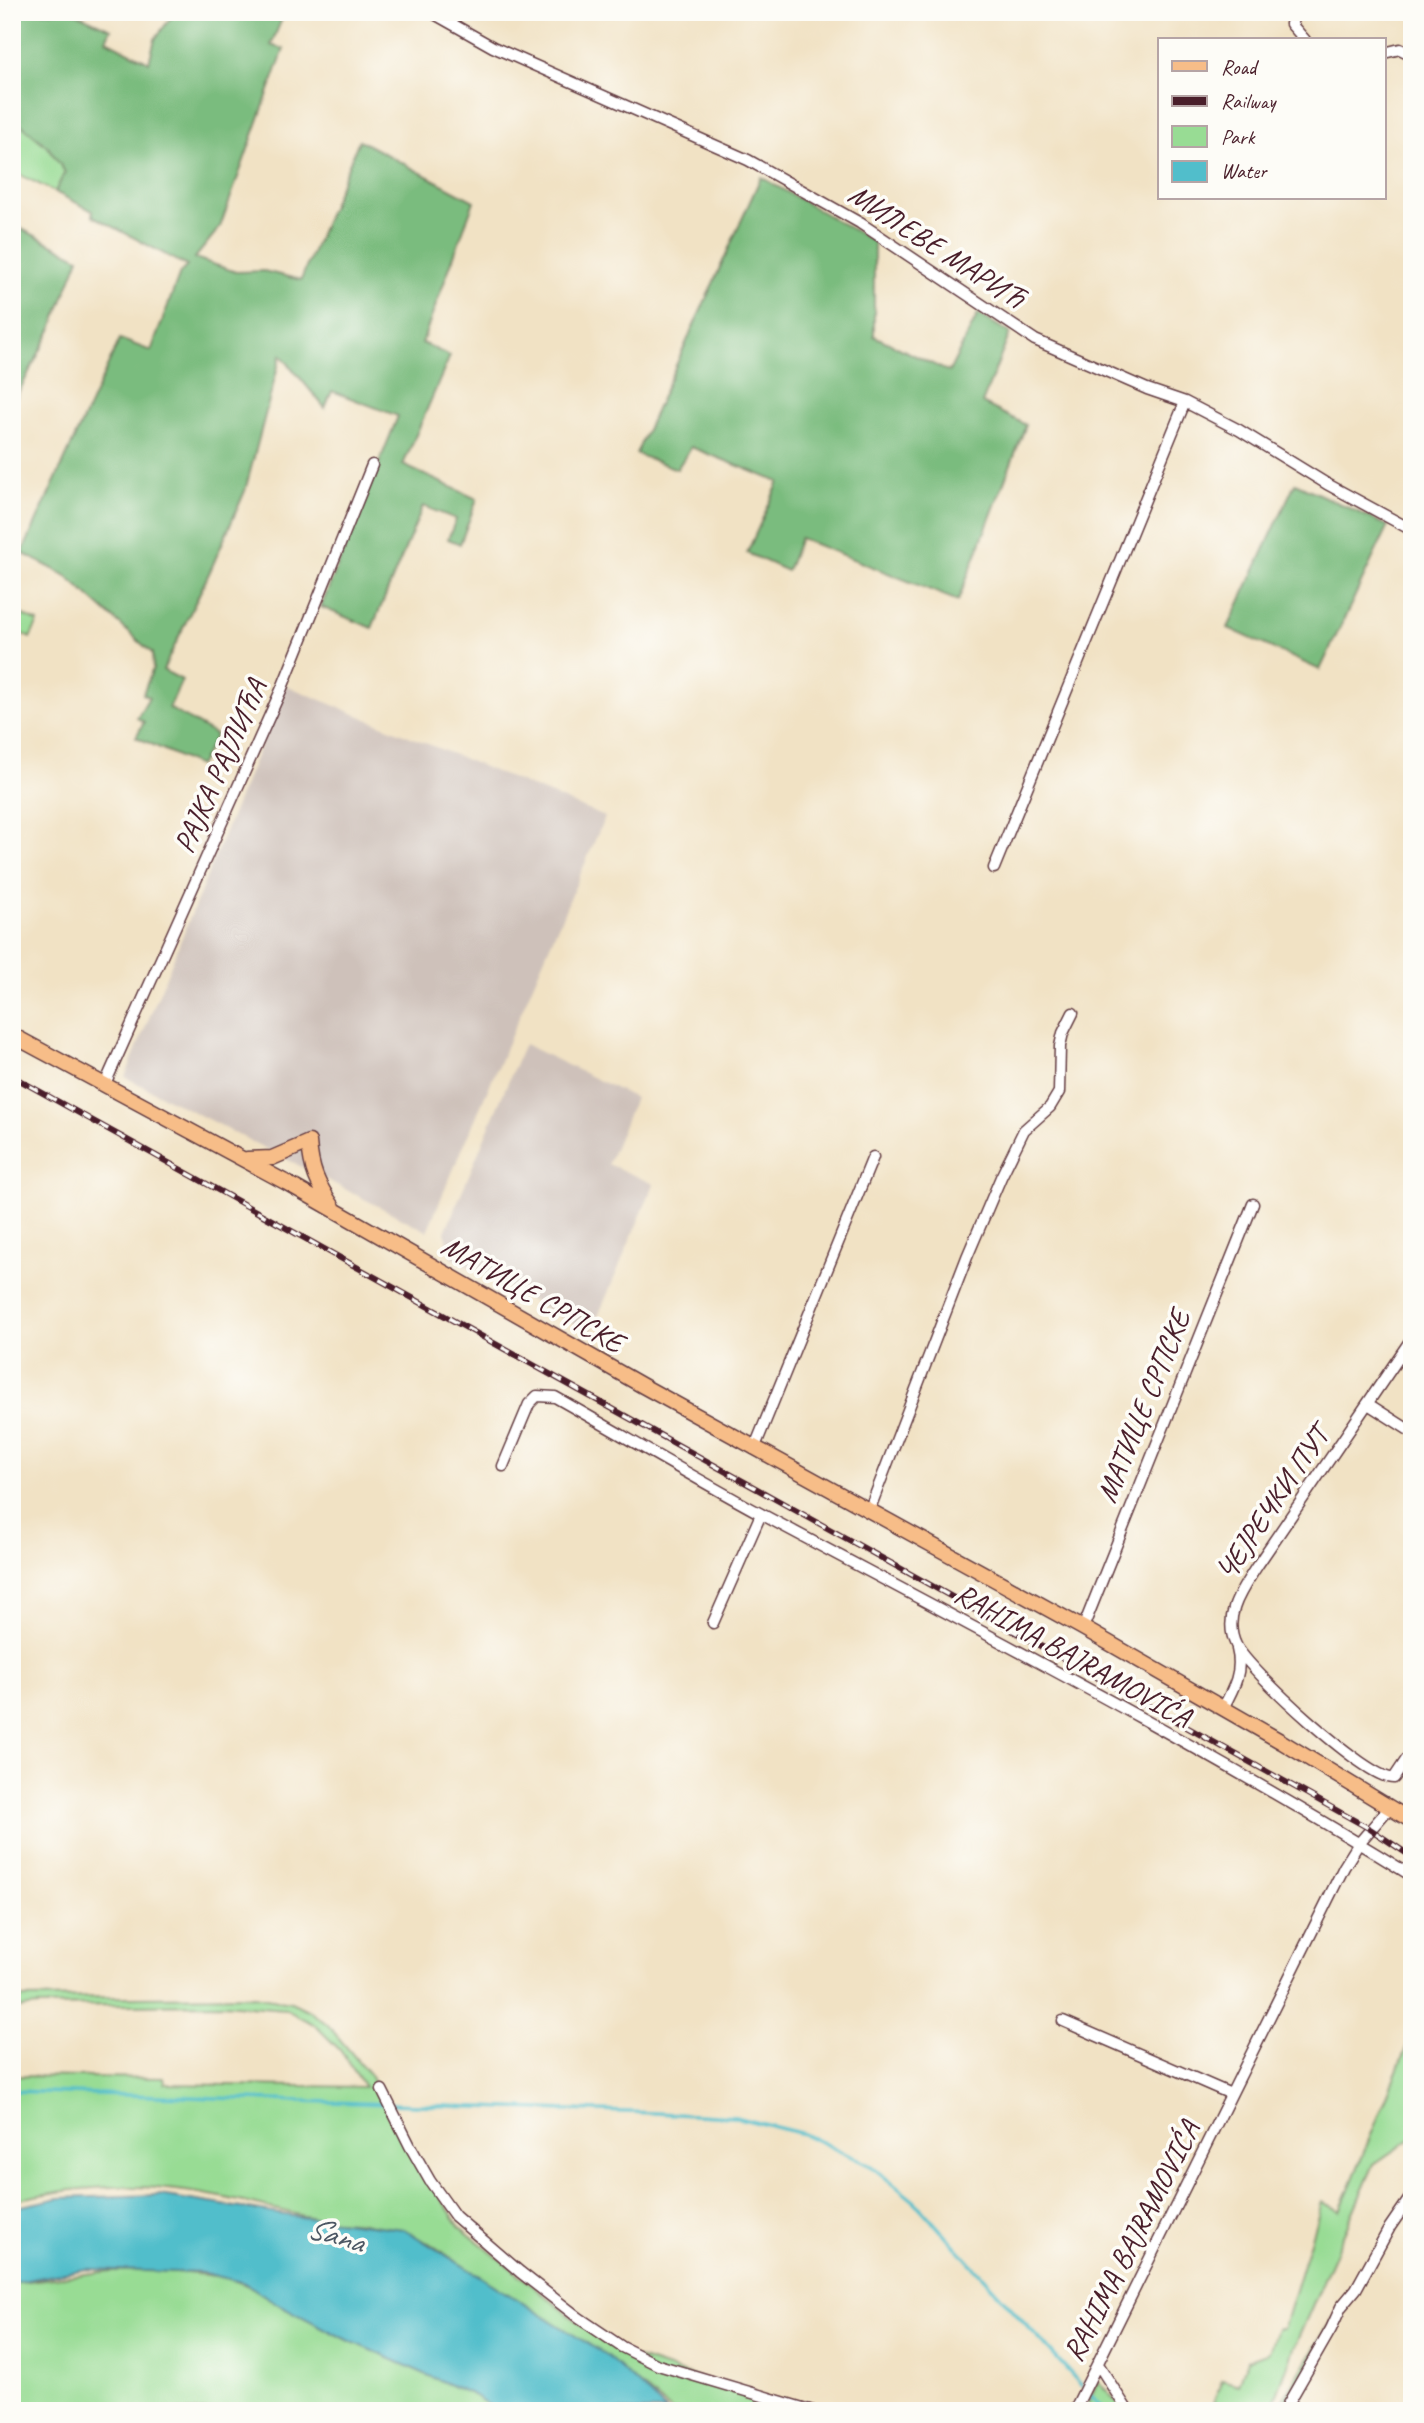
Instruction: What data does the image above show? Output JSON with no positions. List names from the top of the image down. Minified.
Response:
{"streets":{"main road":["МАТИЦЕ СРПСКЕ"],"street":["МИЛЕВЕ МAРИЋ","РАЈКА РАЈЛИЋА","ЧЕЈРЕЧКИ ПУТ","RAHIMA BAJRAMOVIĆA"]},"crossings":[["РАЈКА РАЈЛИЋА","МАТИЦЕ СРПСКЕ"],["МАТИЦЕ СРПСКЕ","ЧЕЈРЕЧКИ ПУТ"],["МАТИЦЕ СРПСКЕ","RAHIMA BAJRAMOVIĆA"]],"water":["Sana"],"legend":["Road","Railway","Park","Water"]}
